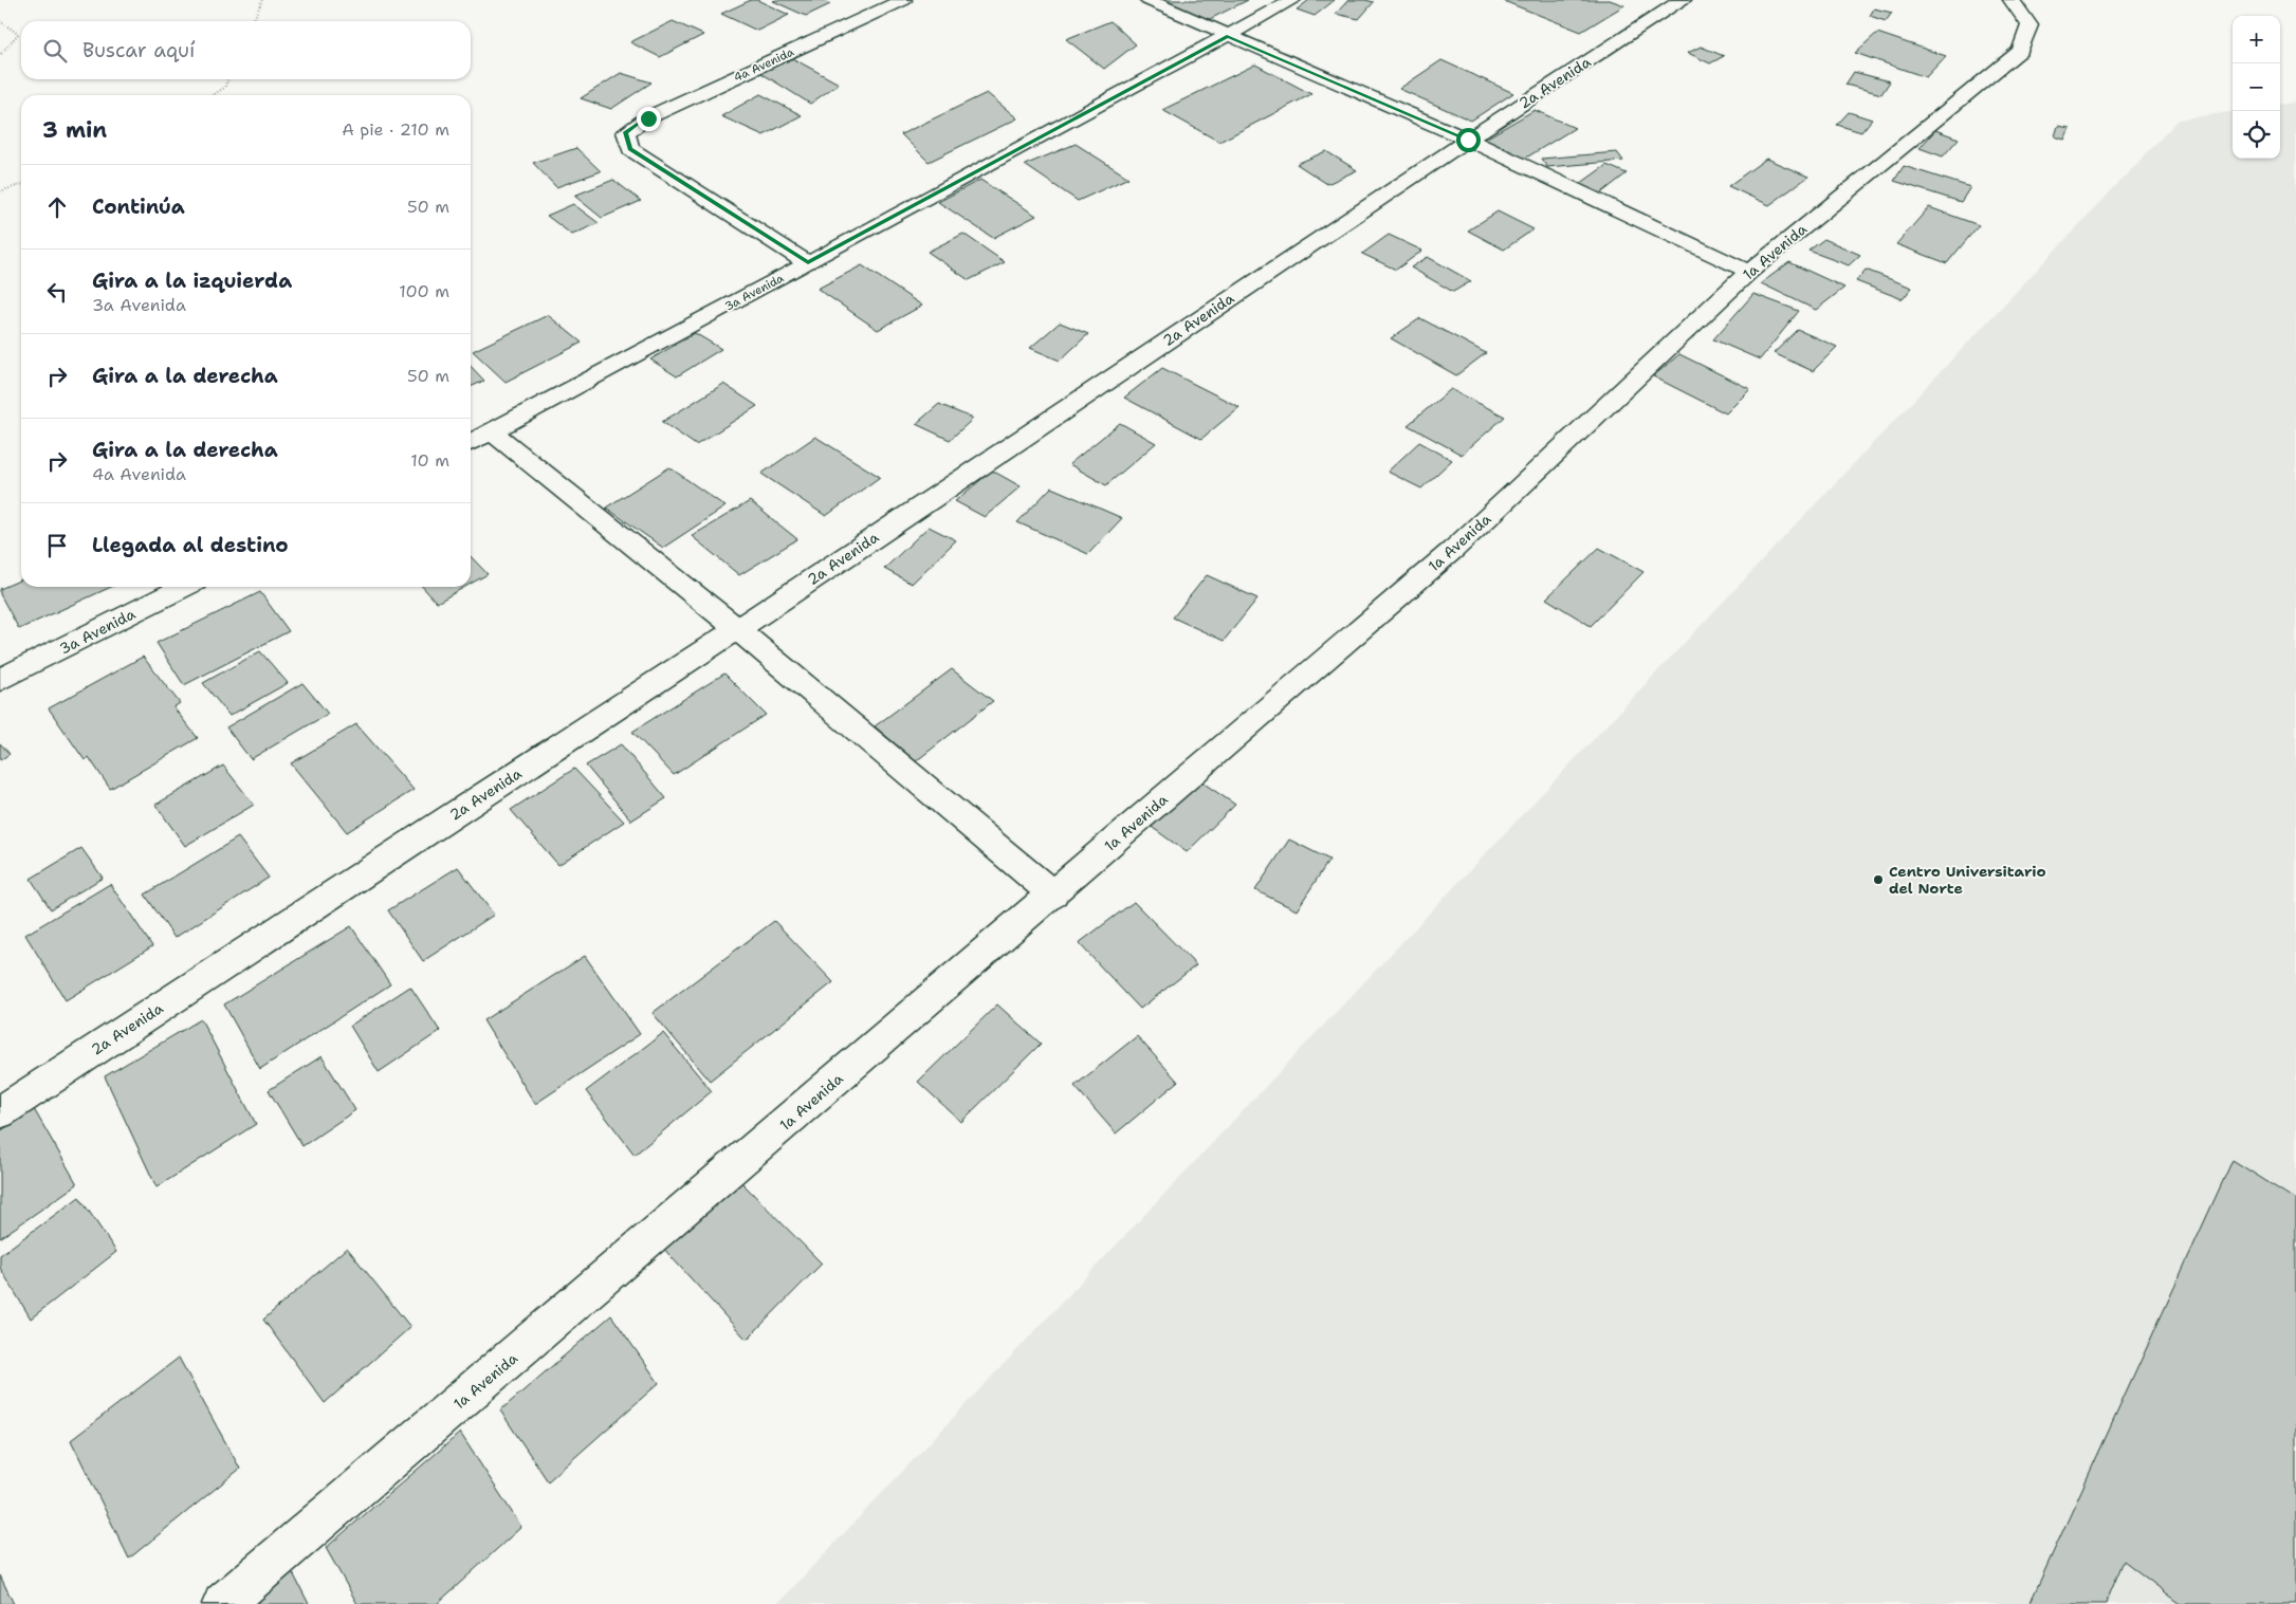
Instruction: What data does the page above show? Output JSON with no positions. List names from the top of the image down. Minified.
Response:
{"streets":{"street":["4a Avenida","2a Avenida","1a Avenida","3a Avenida"]},"crossings":[["4a Avenida","3a Avenida"]],"places":["Centro Universitario del Norte"],"page":{"map_buttons":["+","−"],"search":"Buscar aquí","heading":["3 min","A pie · 210 m"],"list":[["Continúa","50 m"],["Gira a la izquierda","3a Avenida","100 m"],["Gira a la derecha","50 m"],["Gira a la derecha","4a Avenida","10 m"],"Llegada al destino"]}}
